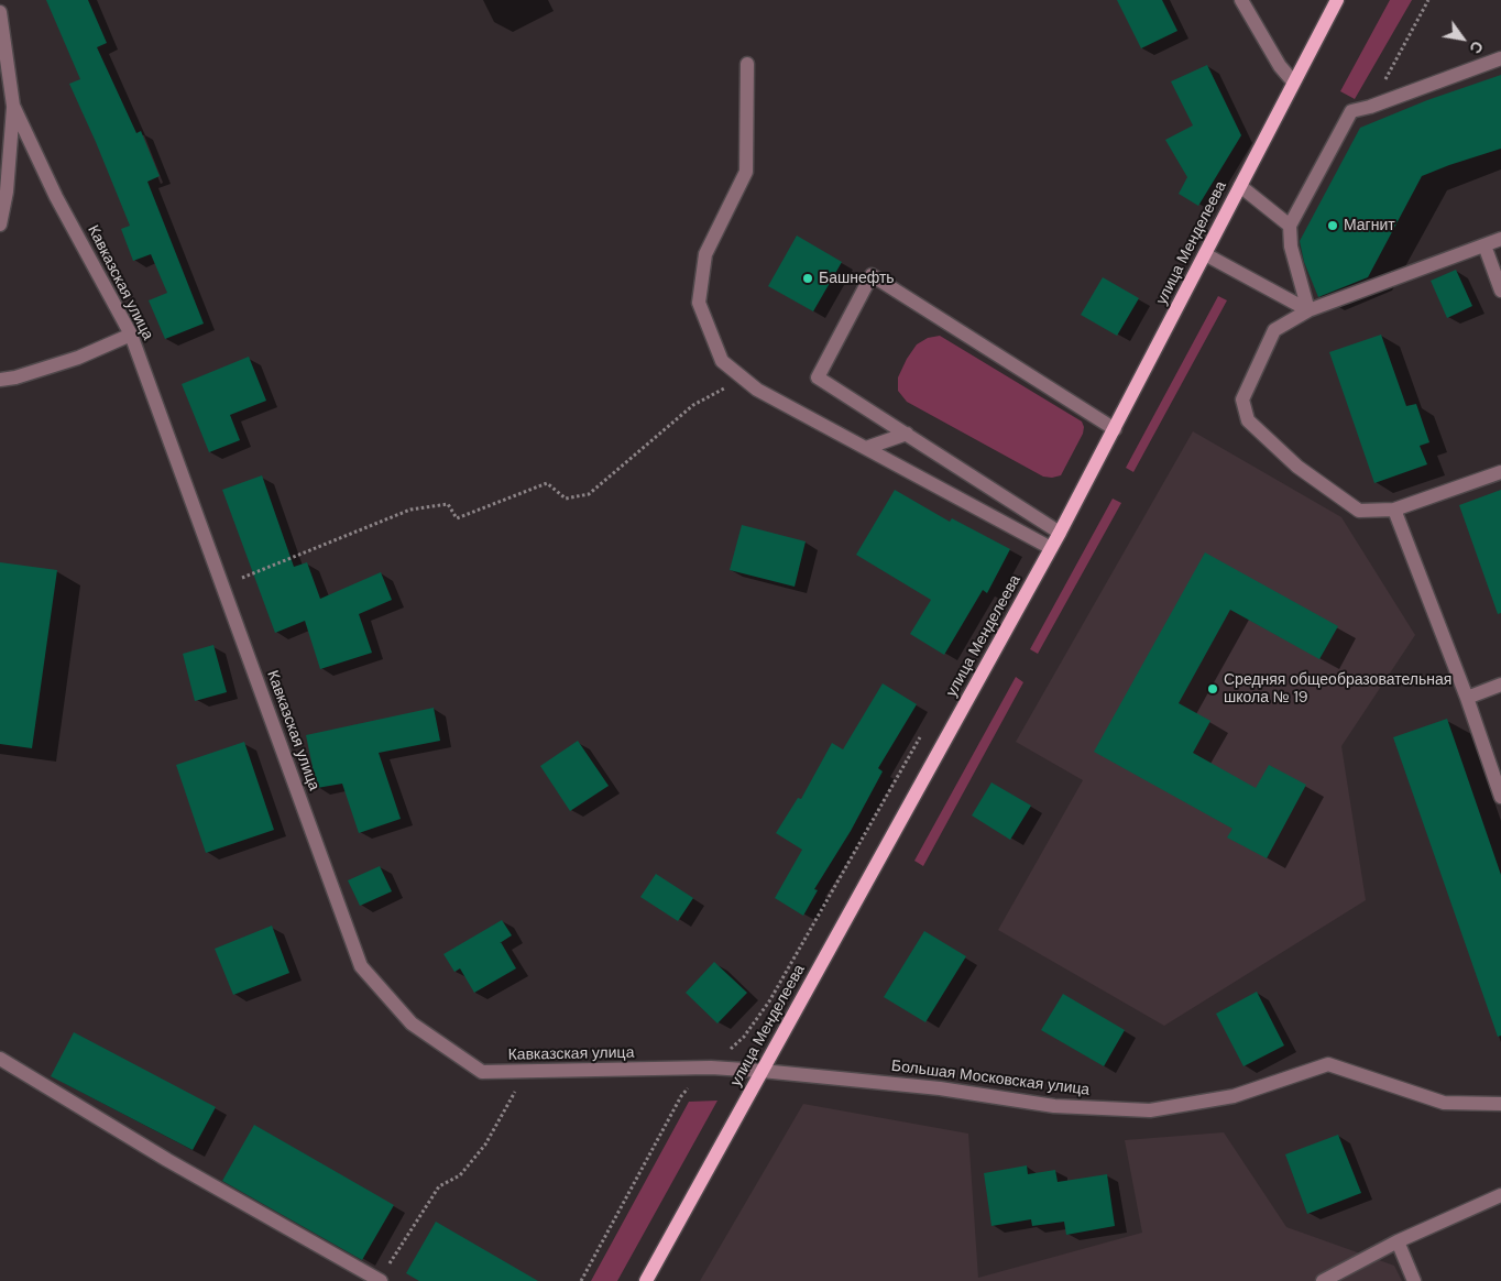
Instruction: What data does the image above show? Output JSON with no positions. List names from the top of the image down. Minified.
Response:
{"streets":{"main road":["улица Менделеева"],"street":["Кавказская улица","Большая Московская улица"]},"crossings":[["улица Менделеева","Кавказская улица"],["улица Менделеева","Большая Московская улица"],["Кавказская улица","Большая Московская улица"]],"places":["Магнит","Башнефть","Средняя общеобразовательная школа № 19"],"north":"bottom right"}
